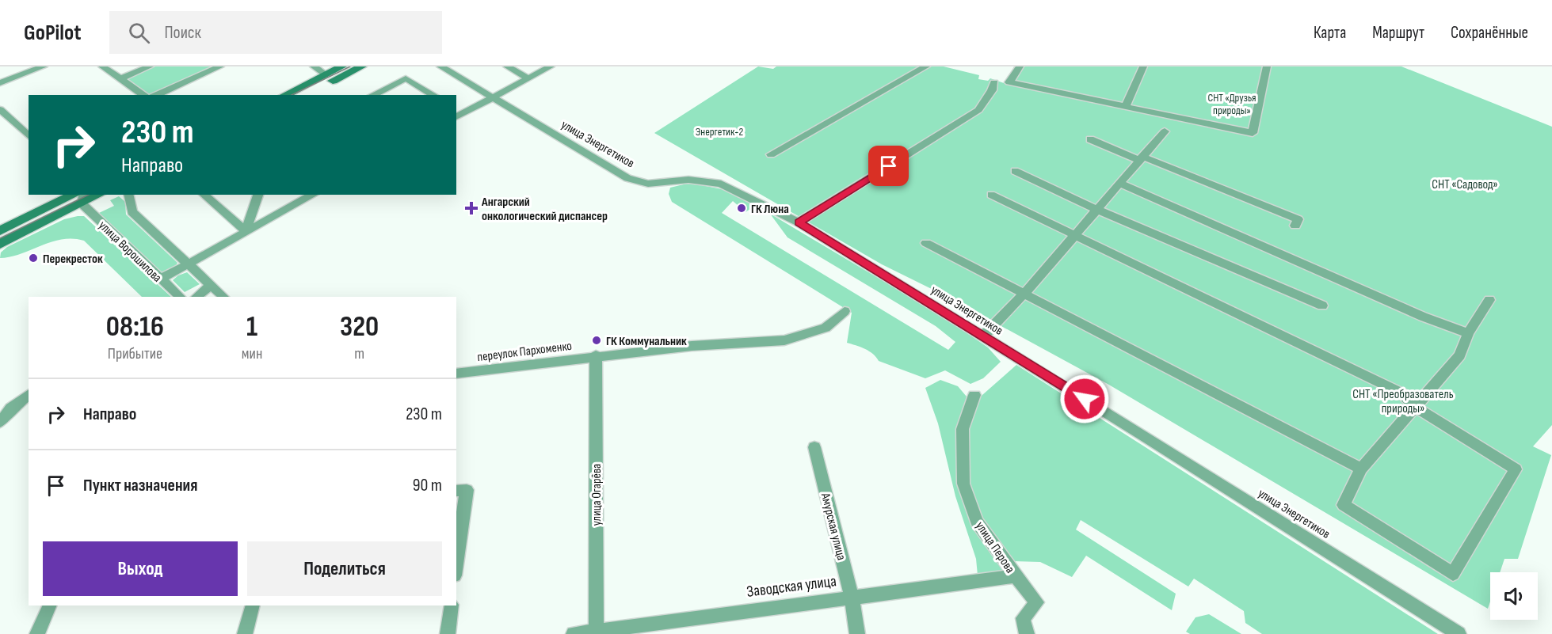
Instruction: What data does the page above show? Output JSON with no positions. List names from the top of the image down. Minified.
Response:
{"streets":{"street":["улица Энергетиков","улица Ворошилова","переулок Пархоменко","улица Огарёва","Амурская улица","улица Перова","Заводская улица"]},"crossings":[["переулок Пархоменко","улица Огарёва"],["улица Огарёва","Заводская улица"],["Амурская улица","Заводская улица"],["улица Перова","Заводская улица"]],"parks":["СНТ «Друзья природы»","Энергетик-2","СНТ «Садовод»","СНТ «Преобразователь природы»"],"places":{"health":["Ангарский онкологический диспансер"],"other":["ГК Люна","Перекресток","ГК Коммунальник"]},"page":{"header":"GoPilot","search":"Поиск","nav":["Карта","Маршрут","Сохранённые"],"turn":["230 m","Направо"],"eta":["08:16","Прибытие","1","мин","320","m"],"list":[{"name":"Направо","value":"230 m"},{"name":"Пункт назначения","value":"90 m"}],"buttons":["Выход","Поделиться"]}}
